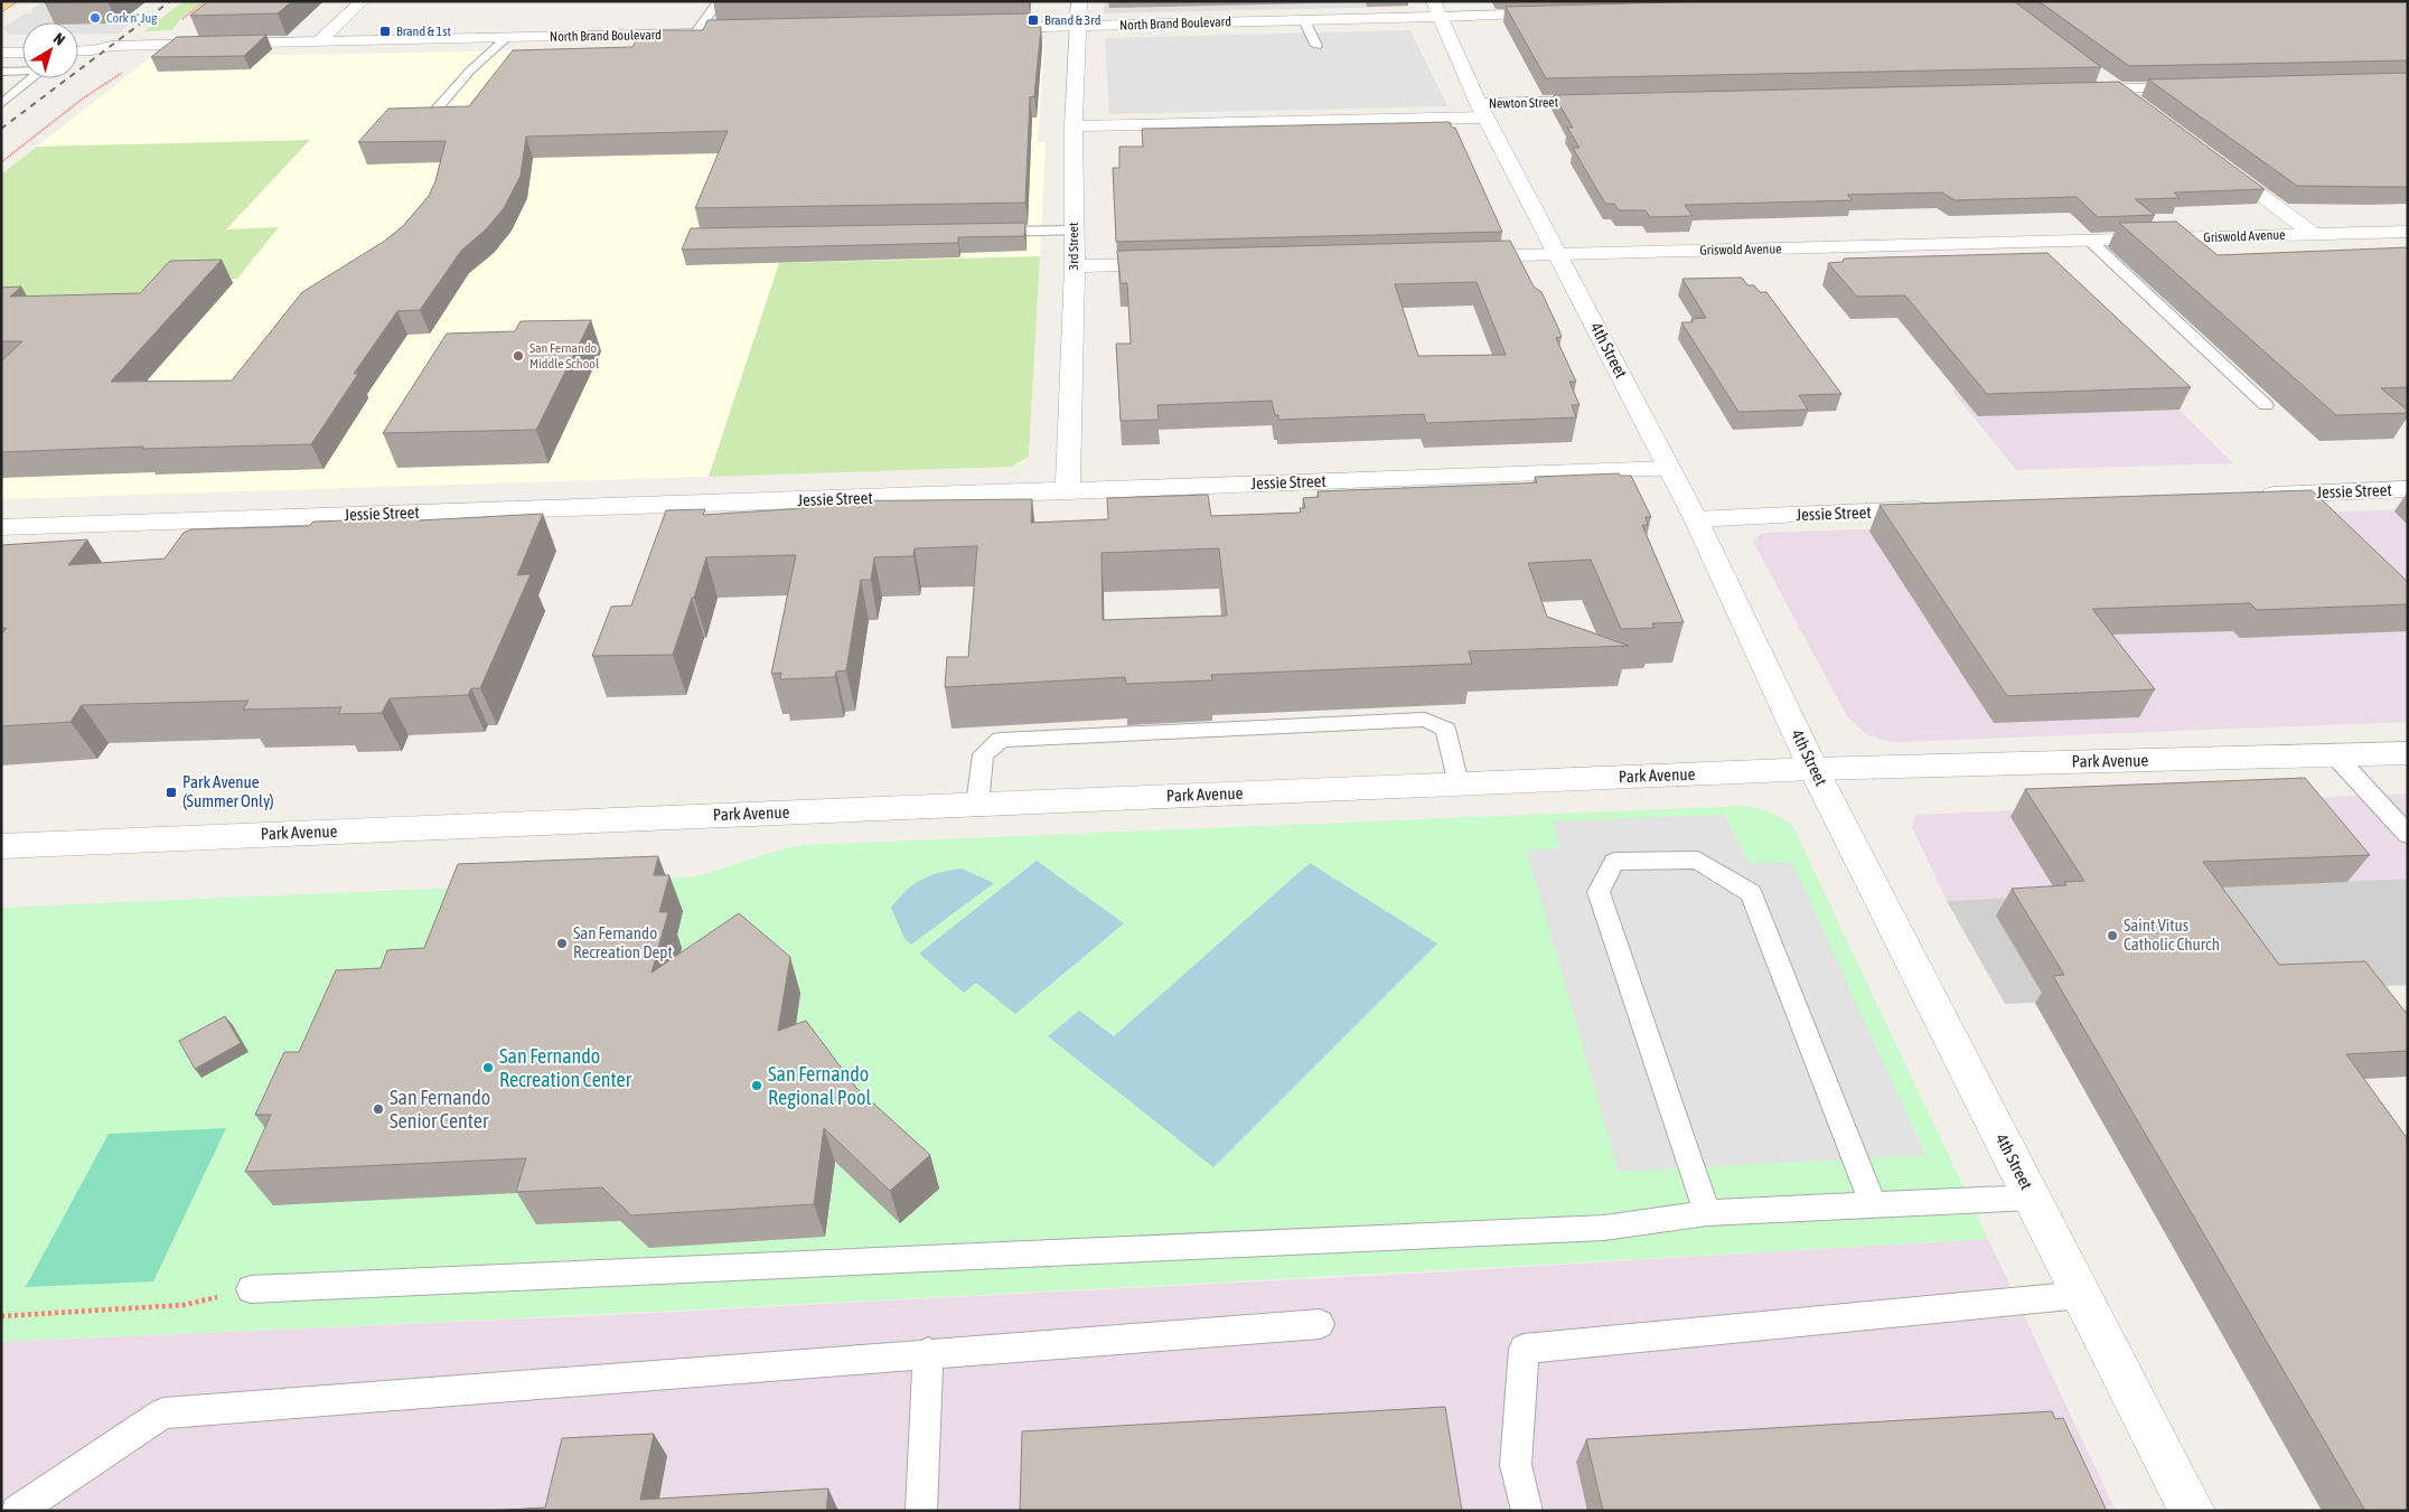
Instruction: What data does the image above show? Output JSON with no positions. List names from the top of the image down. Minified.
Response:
{"streets":{"street":["North Brand Boulevard","Newton Street","Griswold Avenue","3rd Street","4th Street","Jessie Street","Park Avenue"]},"crossings":[["North Brand Boulevard","3rd Street"],["North Brand Boulevard","4th Street"],["Newton Street","3rd Street"],["Newton Street","4th Street"],["Griswold Avenue","4th Street"],["3rd Street","Jessie Street"],["4th Street","Jessie Street"],["4th Street","Park Avenue"]],"places":{"other":["Cork n' Jug","San Fernando Middle School","Saint Vitus Catholic Church","San Fernando Recreation Dept","San Fernando Recreation Center","San Fernando Regional Pool","San Fernando Senior Center"],"transit":["Brand & 3rd","Brand & 1st","Park Avenue (Summer Only)"]},"north":"top right"}
